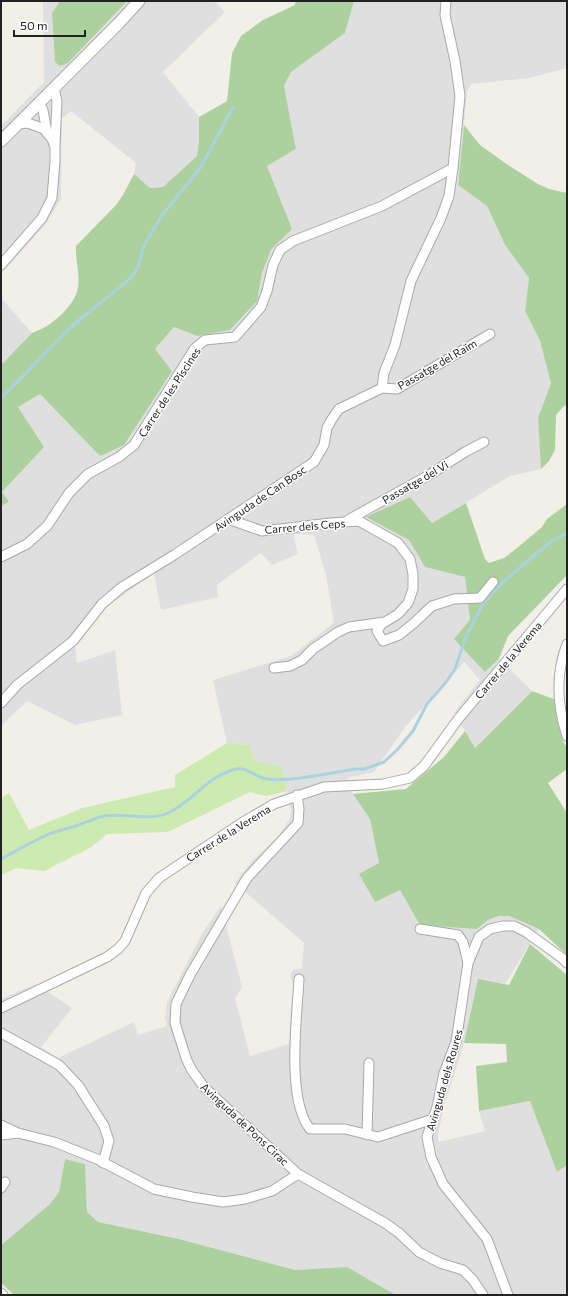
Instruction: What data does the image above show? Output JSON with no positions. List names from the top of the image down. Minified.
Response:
{"streets":{"street":["Passatge del Raïm","Carrer de les Piscines","Passatge del Vi","Avinguda de Can Bosc","Carrer dels Ceps","Carrer de la Verema","Avinguda dels Roures","Avinguda de Pons Cirac"]},"crossings":[["Passatge del Raïm","Avinguda de Can Bosc"],["Passatge del Vi","Carrer dels Ceps"],["Avinguda de Can Bosc","Carrer dels Ceps"],["Carrer de la Verema","Avinguda de Pons Cirac"]],"scale_bar":"50 m"}
